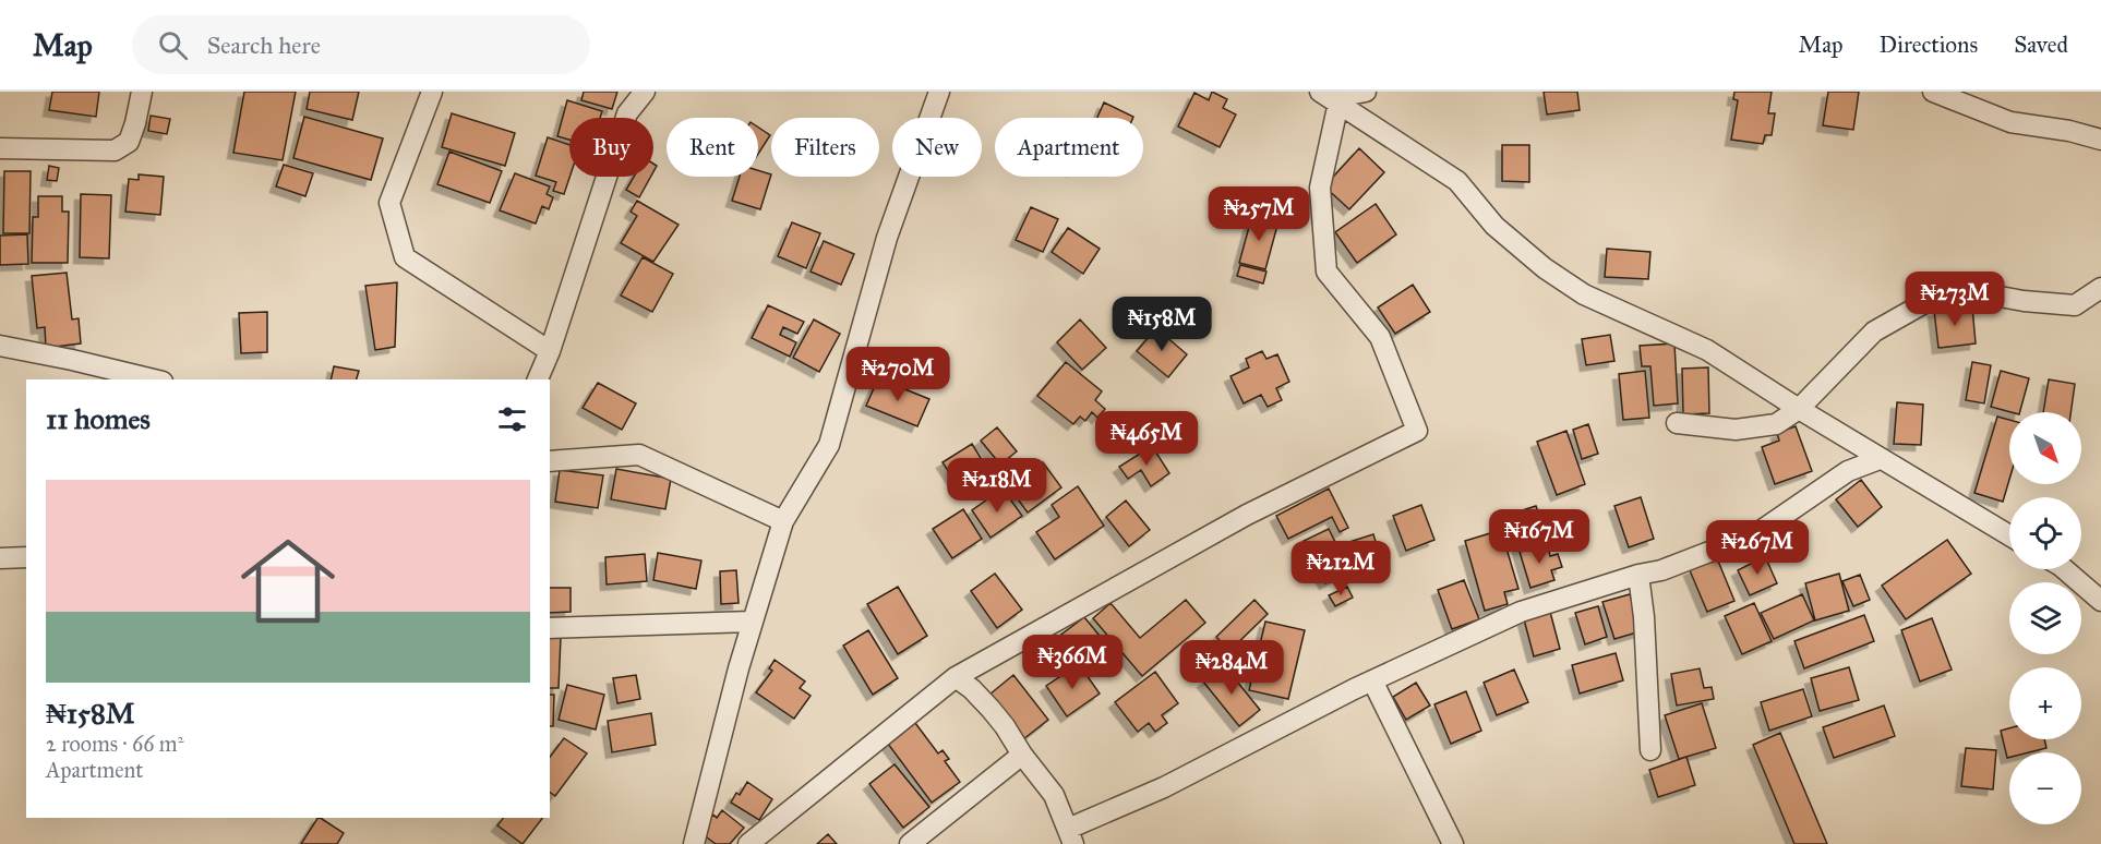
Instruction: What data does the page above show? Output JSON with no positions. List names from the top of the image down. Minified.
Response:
{"north":"bottom right","page":{"header":"Map","search":"Search here","nav":["Map","Directions","Saved"],"chip":["Buy","Rent","Filters","New","Apartment"],"price":["₦257M","₦273M","₦158M","₦270M","₦465M","₦218M","₦167M","₦267M","₦212M","₦366M","₦284M"],"heading":"11 homes","map_buttons":["+","−"],"list":[{"name":"₦158M","note":"2 rooms · 66 m² · Apartment"}]}}
